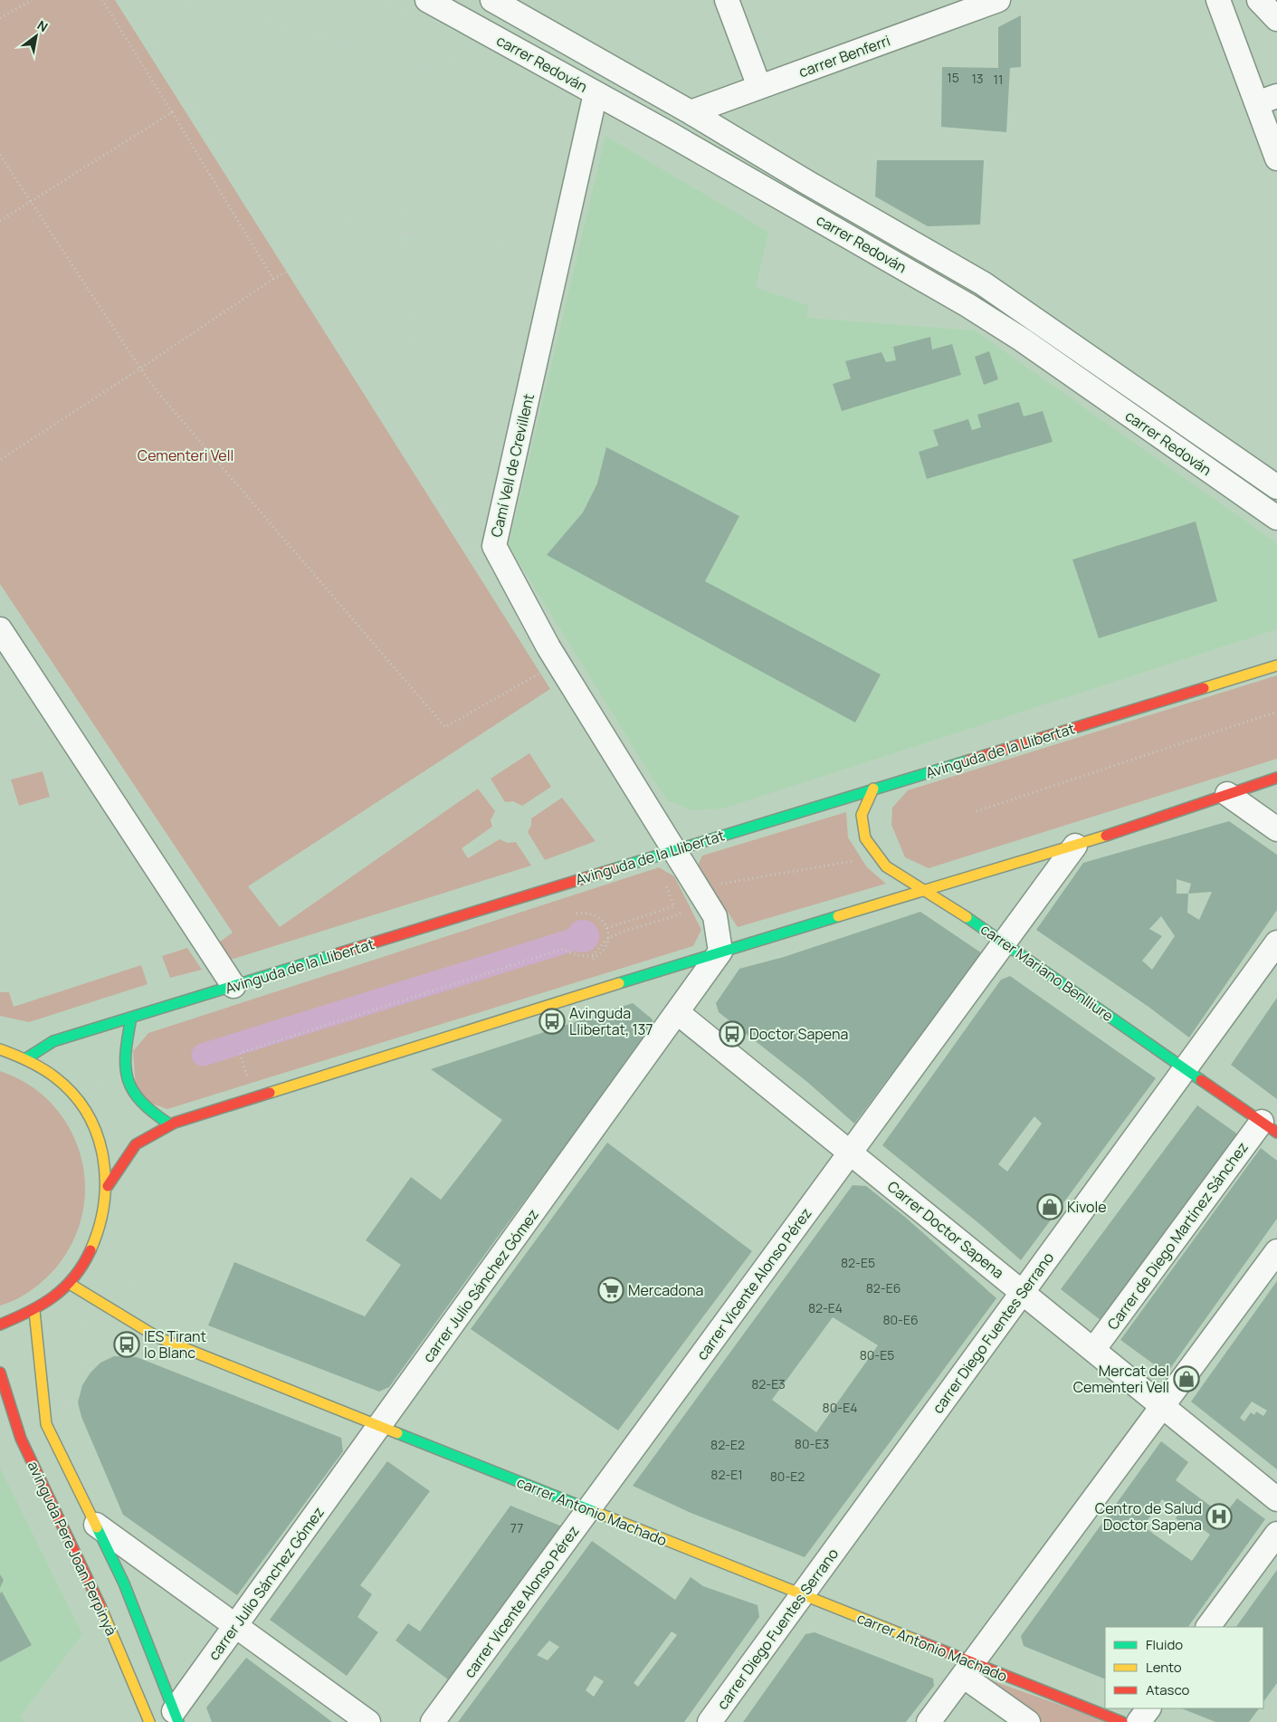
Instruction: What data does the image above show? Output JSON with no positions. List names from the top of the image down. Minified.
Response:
{"streets":{"main road":["Avinguda de la Llibertat","carrer Mariano Benlliure","carrer Antonio Machado","avinguda Pere Joan Perpinyà"],"street":["carrer Benferri","carrer Redován","Camí Vell de Crevillent","Carrer Doctor Sapena","Carrer de Diego Martínez Sánchez","carrer Vicente Alonso Pérez","carrer Julio Sánchez Gómez","carrer Diego Fuentes Serrano"]},"crossings":[["carrer Benferri","carrer Redován"],["carrer Redován","Camí Vell de Crevillent"],["Camí Vell de Crevillent","Avinguda de la Llibertat"],["Avinguda de la Llibertat","carrer Mariano Benlliure"],["carrer Mariano Benlliure","Carrer de Diego Martínez Sánchez"],["carrer Mariano Benlliure","carrer Vicente Alonso Pérez"],["carrer Mariano Benlliure","carrer Diego Fuentes Serrano"],["Carrer Doctor Sapena","Carrer de Diego Martínez Sánchez"],["Carrer Doctor Sapena","carrer Vicente Alonso Pérez"],["Carrer Doctor Sapena","carrer Julio Sánchez Gómez"],["Carrer Doctor Sapena","carrer Diego Fuentes Serrano"],["carrer Vicente Alonso Pérez","carrer Antonio Machado"],["carrer Julio Sánchez Gómez","carrer Antonio Machado"],["carrer Julio Sánchez Gómez","avinguda Pere Joan Perpinyà"],["carrer Diego Fuentes Serrano","carrer Antonio Machado"]],"parks":["Cementeri Vell"],"places":{"bus stop":["Avinguda Llibertat, 137","Doctor Sapena","IES Tirant lo Blanc"],"shop":["Kivole","Mercat del Cementeri Vell"],"supermarket":["Mercadona"],"hospital":["Centro de Salud Doctor Sapena"]},"house_numbers":["15","13","11","82-E5","82-E6","82-E4","80-E6","80-E5","82-E3","80-E4","80-E3","82-E2","82-E1","80-E2","77"],"legend":["Fluido","Lento","Atasco"],"north":"top right"}
